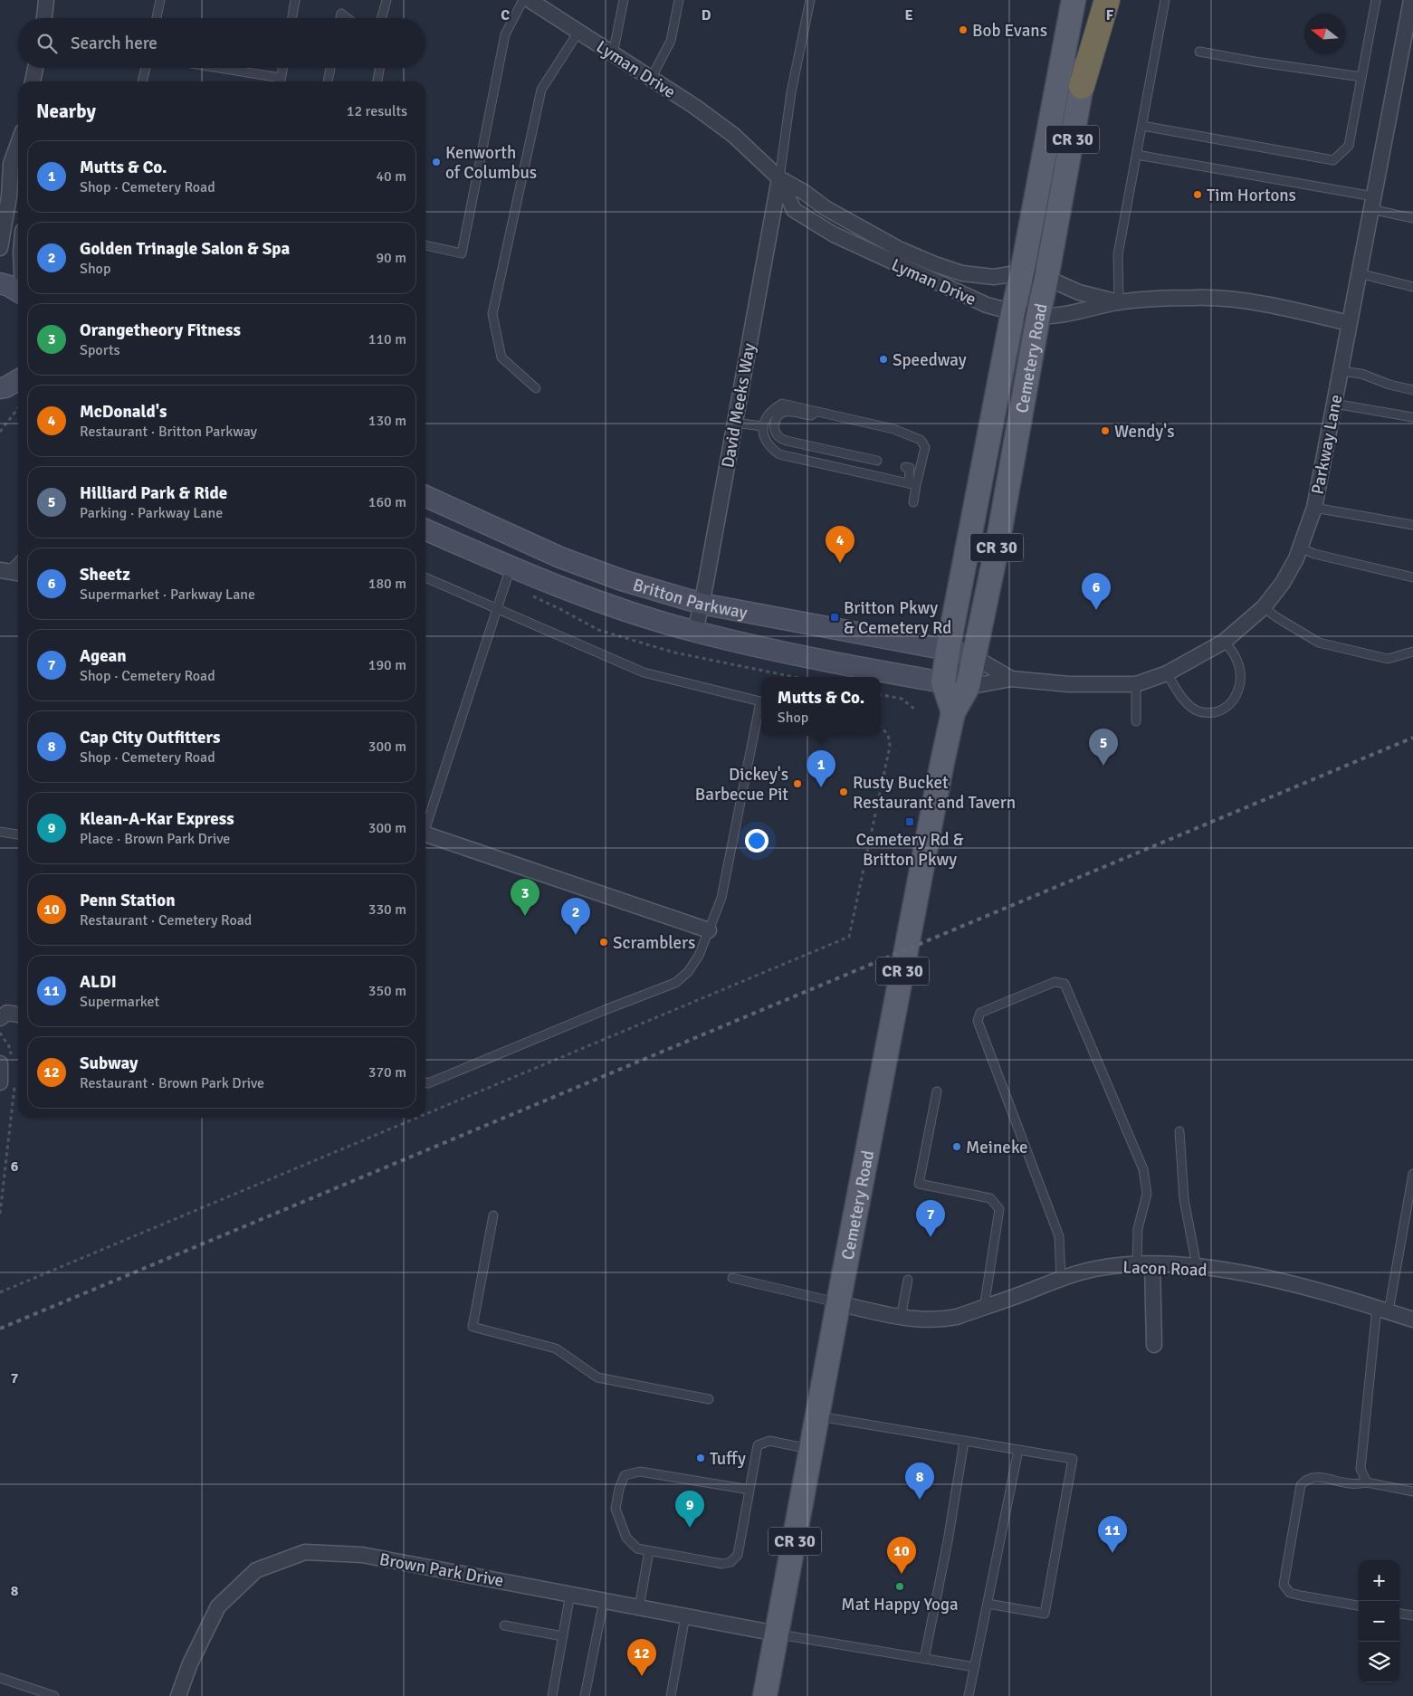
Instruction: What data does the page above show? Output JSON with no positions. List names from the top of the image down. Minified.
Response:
{"streets":{"main road":["CR 30","Cemetery Road","Britton Parkway"],"street":["Lyman Drive","David Meeks Way","Parkway Lane","Lacon Road","Brown Park Drive"]},"crossings":[["Lyman Drive","Cemetery Road"],["Lyman Drive","David Meeks Way"],["Lyman Drive","Parkway Lane"],["Cemetery Road","Parkway Lane"],["Cemetery Road","Britton Parkway"],["Cemetery Road","Lacon Road"],["Cemetery Road","Brown Park Drive"],["David Meeks Way","Britton Parkway"],["Parkway Lane","Britton Parkway"]],"places":{"other":["Bob Evans","Kenworth of Columbus","Tim Hortons","Speedway","Wendy's","Dickey's Barbecue Pit","Rusty Bucket Restaurant and Tavern","Scramblers","Meineke","Tuffy","Mat Happy Yoga"],"transit":["Britton Pkwy & Cemetery Rd","Cemetery Rd & Britton Pkwy"]},"north":"left","page":{"search":"Search here","heading":["Nearby","12 results"],"list":[{"mark":"1","name":"Mutts & Co.","note":"Shop · Cemetery Road","value":"40 m"},{"mark":"2","name":"Golden Trinagle Salon & Spa","note":"Shop","value":"90 m"},{"mark":"3","name":"Orangetheory Fitness","note":"Sports","value":"110 m"},{"mark":"4","name":"McDonald's","note":"Restaurant · Britton Parkway","value":"130 m"},{"mark":"5","name":"Hilliard Park & Ride","note":"Parking · Parkway Lane","value":"160 m"},{"mark":"6","name":"Sheetz","note":"Supermarket · Parkway Lane","value":"180 m"},{"mark":"7","name":"Agean","note":"Shop · Cemetery Road","value":"190 m"},{"mark":"8","name":"Cap City Outfitters","note":"Shop · Cemetery Road","value":"300 m"},{"mark":"9","name":"Klean-A-Kar Express","note":"Place · Brown Park Drive","value":"300 m"},{"mark":"10","name":"Penn Station","note":"Restaurant · Cemetery Road","value":"330 m"},{"mark":"11","name":"ALDI","note":"Supermarket","value":"350 m"},{"mark":"12","name":"Subway","note":"Restaurant · Brown Park Drive","value":"370 m"}],"pins":["4","6","5","1","3","2","7","8","9","11","10","12"],"popup":["Mutts & Co.","Shop"],"map_buttons":["+","−"]},"grid":{"columns":["C","D","E","F"],"rows":["6","7","8"]}}
